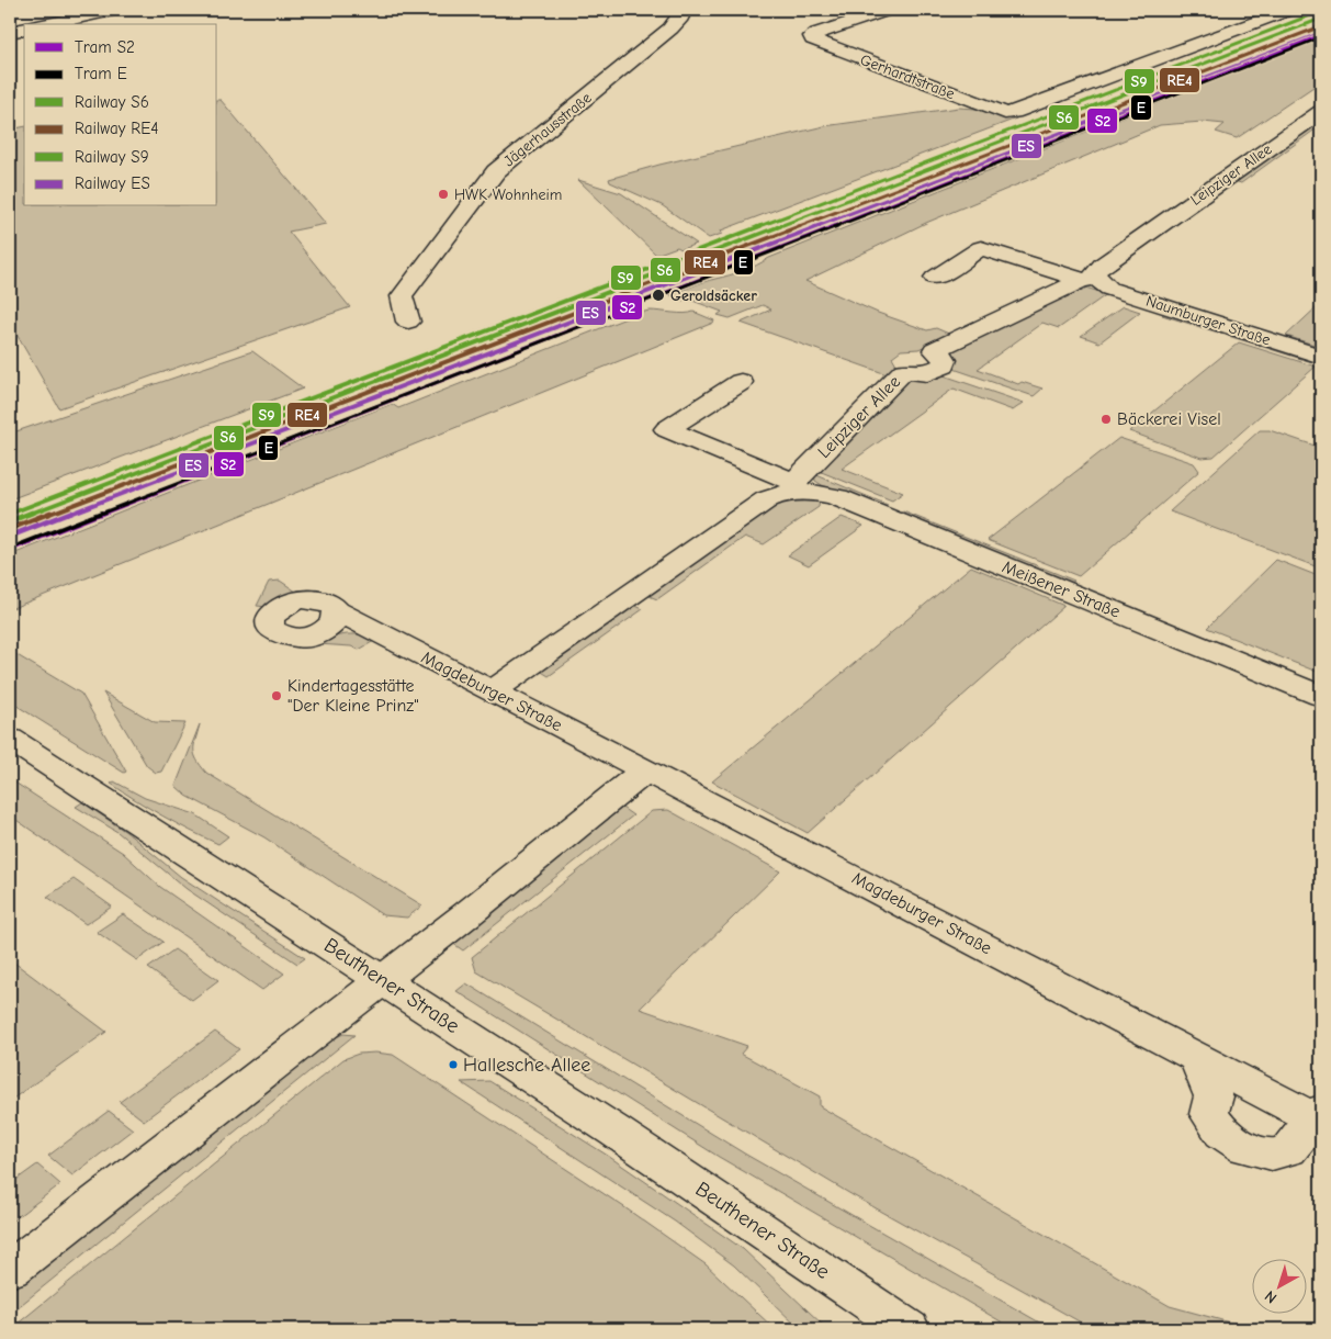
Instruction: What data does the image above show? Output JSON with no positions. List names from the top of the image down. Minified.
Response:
{"streets":{"street":["Gerhardtstraße","Jägerhausstraße","Leipziger Allee","Naumburger Straße","Meißener Straße","Magdeburger Straße","Beuthener Straße"]},"crossings":[["Leipziger Allee","Naumburger Straße"],["Leipziger Allee","Meißener Straße"]],"places":["HWK Wohnheim","Geroldsäcker","Bäckerei Visel","Kindertagesstätte \"Der Kleine Prinz\"","Hallesche Allee"],"lines":["rail line S9","rail line S6","rail line RE4","rail line ES","tram line S2","tram line E"],"legend":["Tram S2","Tram E","Railway S6","Railway RE4","Railway S9","Railway ES"],"north":"bottom left"}
